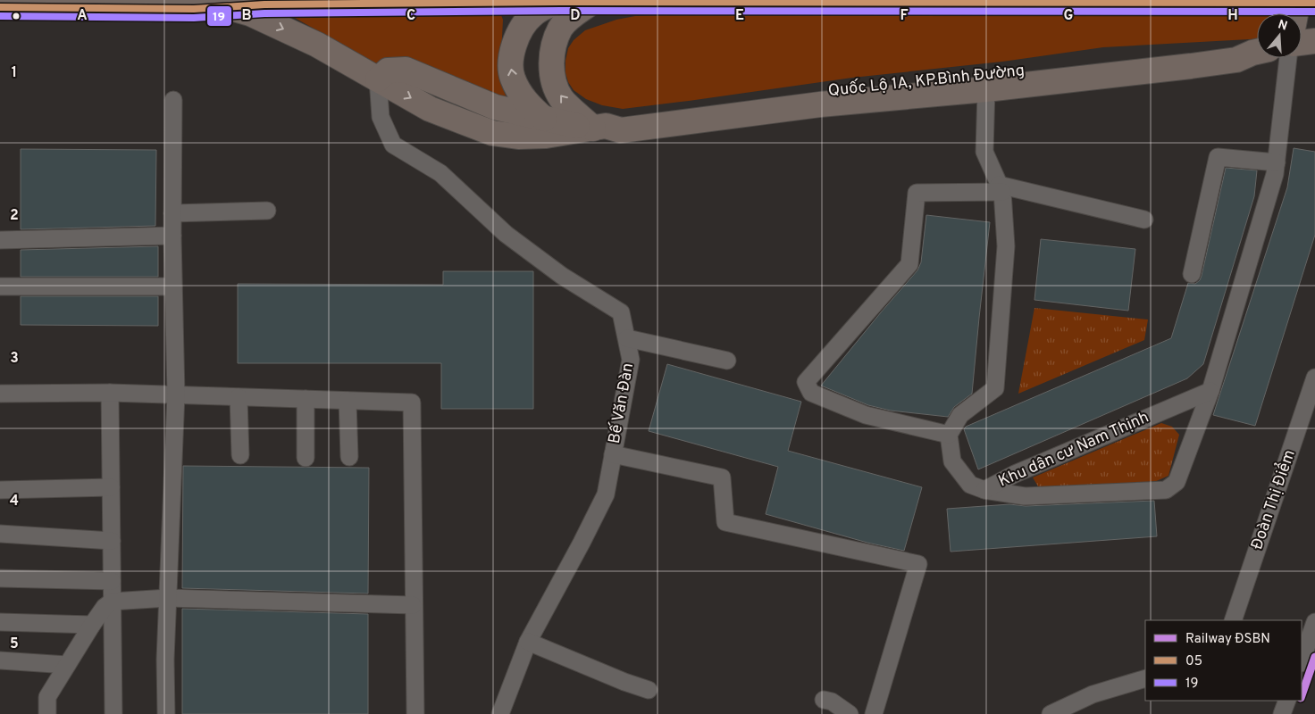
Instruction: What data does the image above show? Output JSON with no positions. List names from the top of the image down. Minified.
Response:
{"streets":{"highway":["Quốc Lộ 1A, KP.Bình Đường"],"street":["Bế Văn Đàn","Khu dân cư Nam Thịnh","Đoàn Thị Điểm"]},"lines":["transit line 05","transit line 19","rail line ĐSBN"],"legend":["Railway ĐSBN","05","19"],"north":"top","grid":{"columns":["A","B","C","D","E","F","G","H"],"rows":["1","2","3","4","5"]}}
